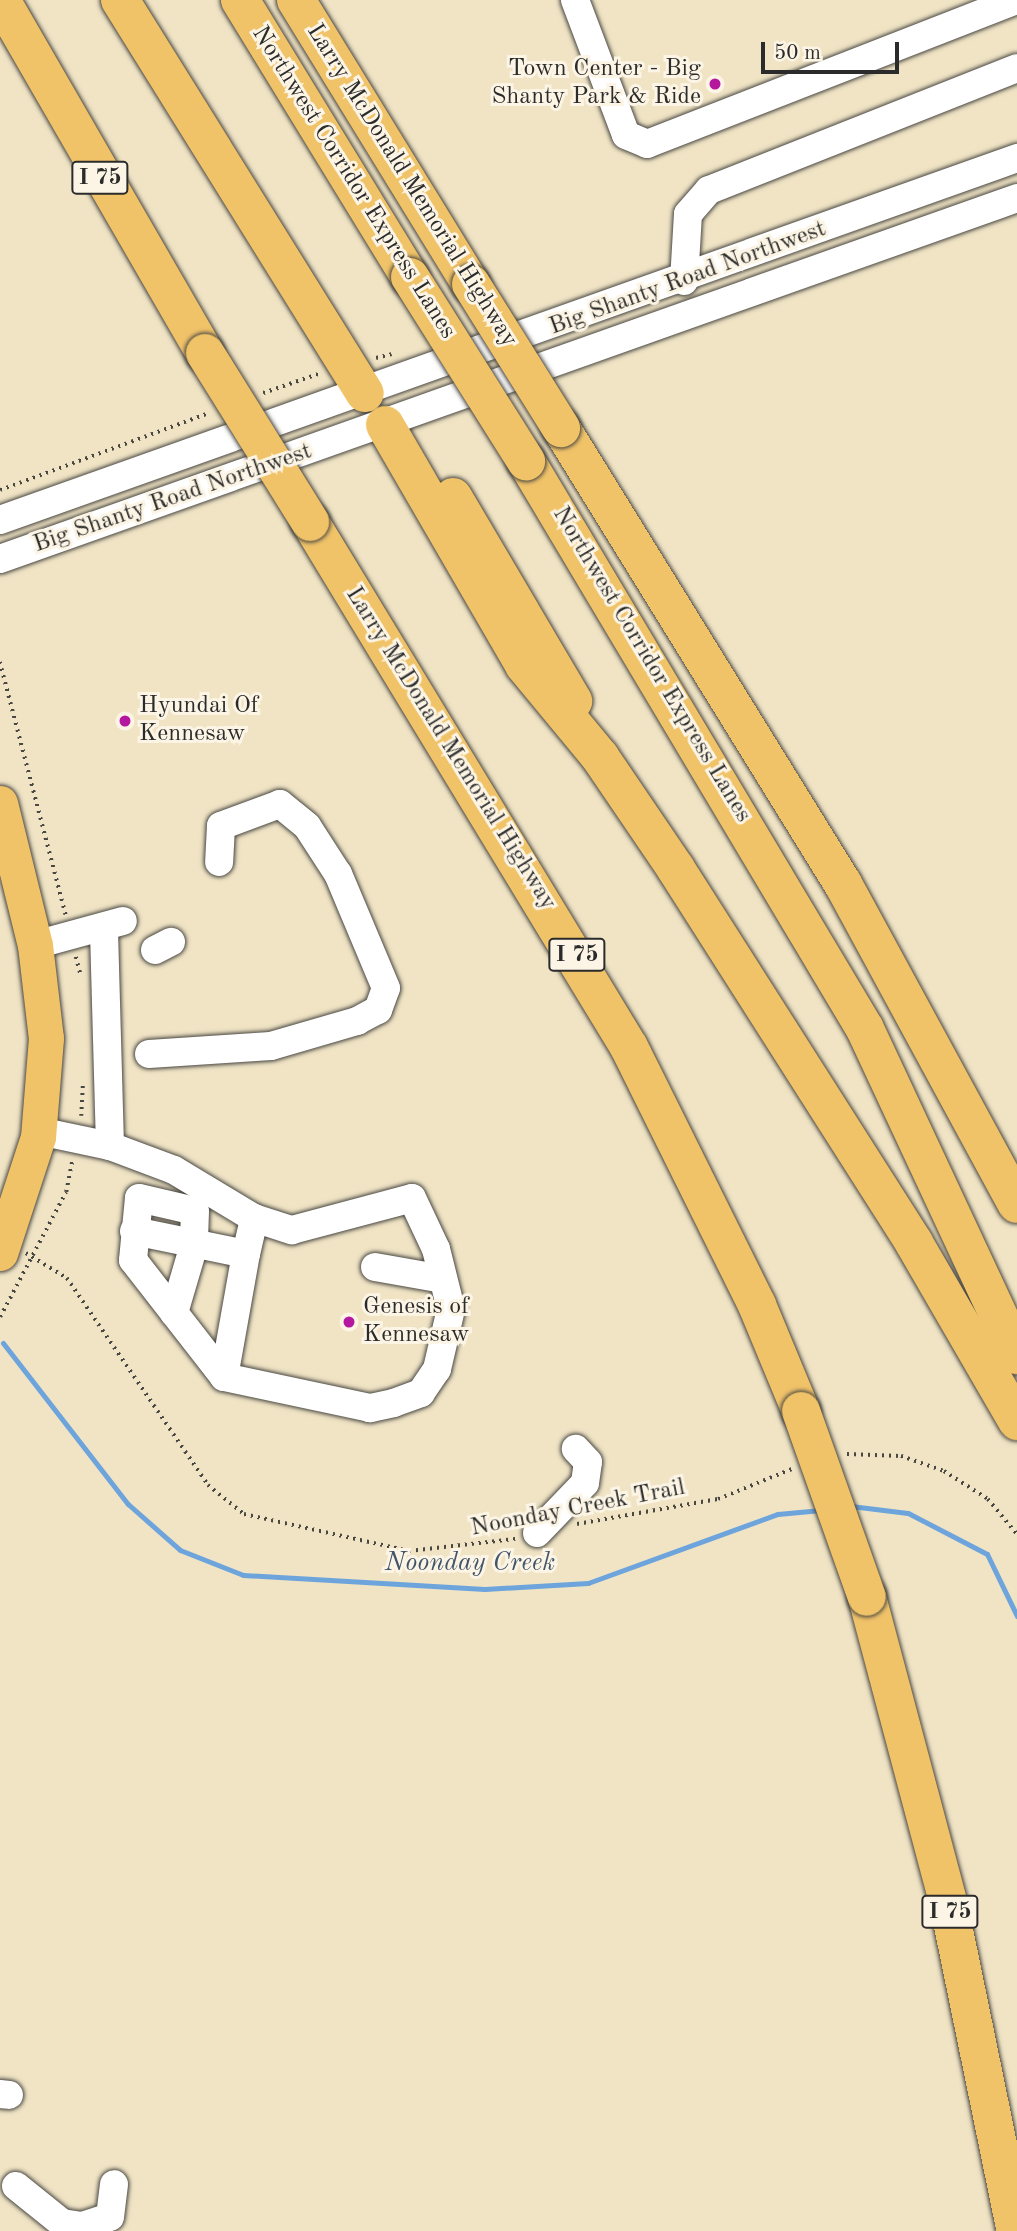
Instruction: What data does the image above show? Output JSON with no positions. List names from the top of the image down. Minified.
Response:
{"streets":{"highway":["I 75","Northwest Corridor Express Lanes","Larry McDonald Memorial Highway"],"street":["Big Shanty Road Northwest"],"path":["Noonday Creek Trail"]},"water":["Noonday Creek"],"places":["Town Center - Big Shanty Park & Ride","Hyundai Of Kennesaw","Genesis of Kennesaw"],"scale_bar":"50 m"}
